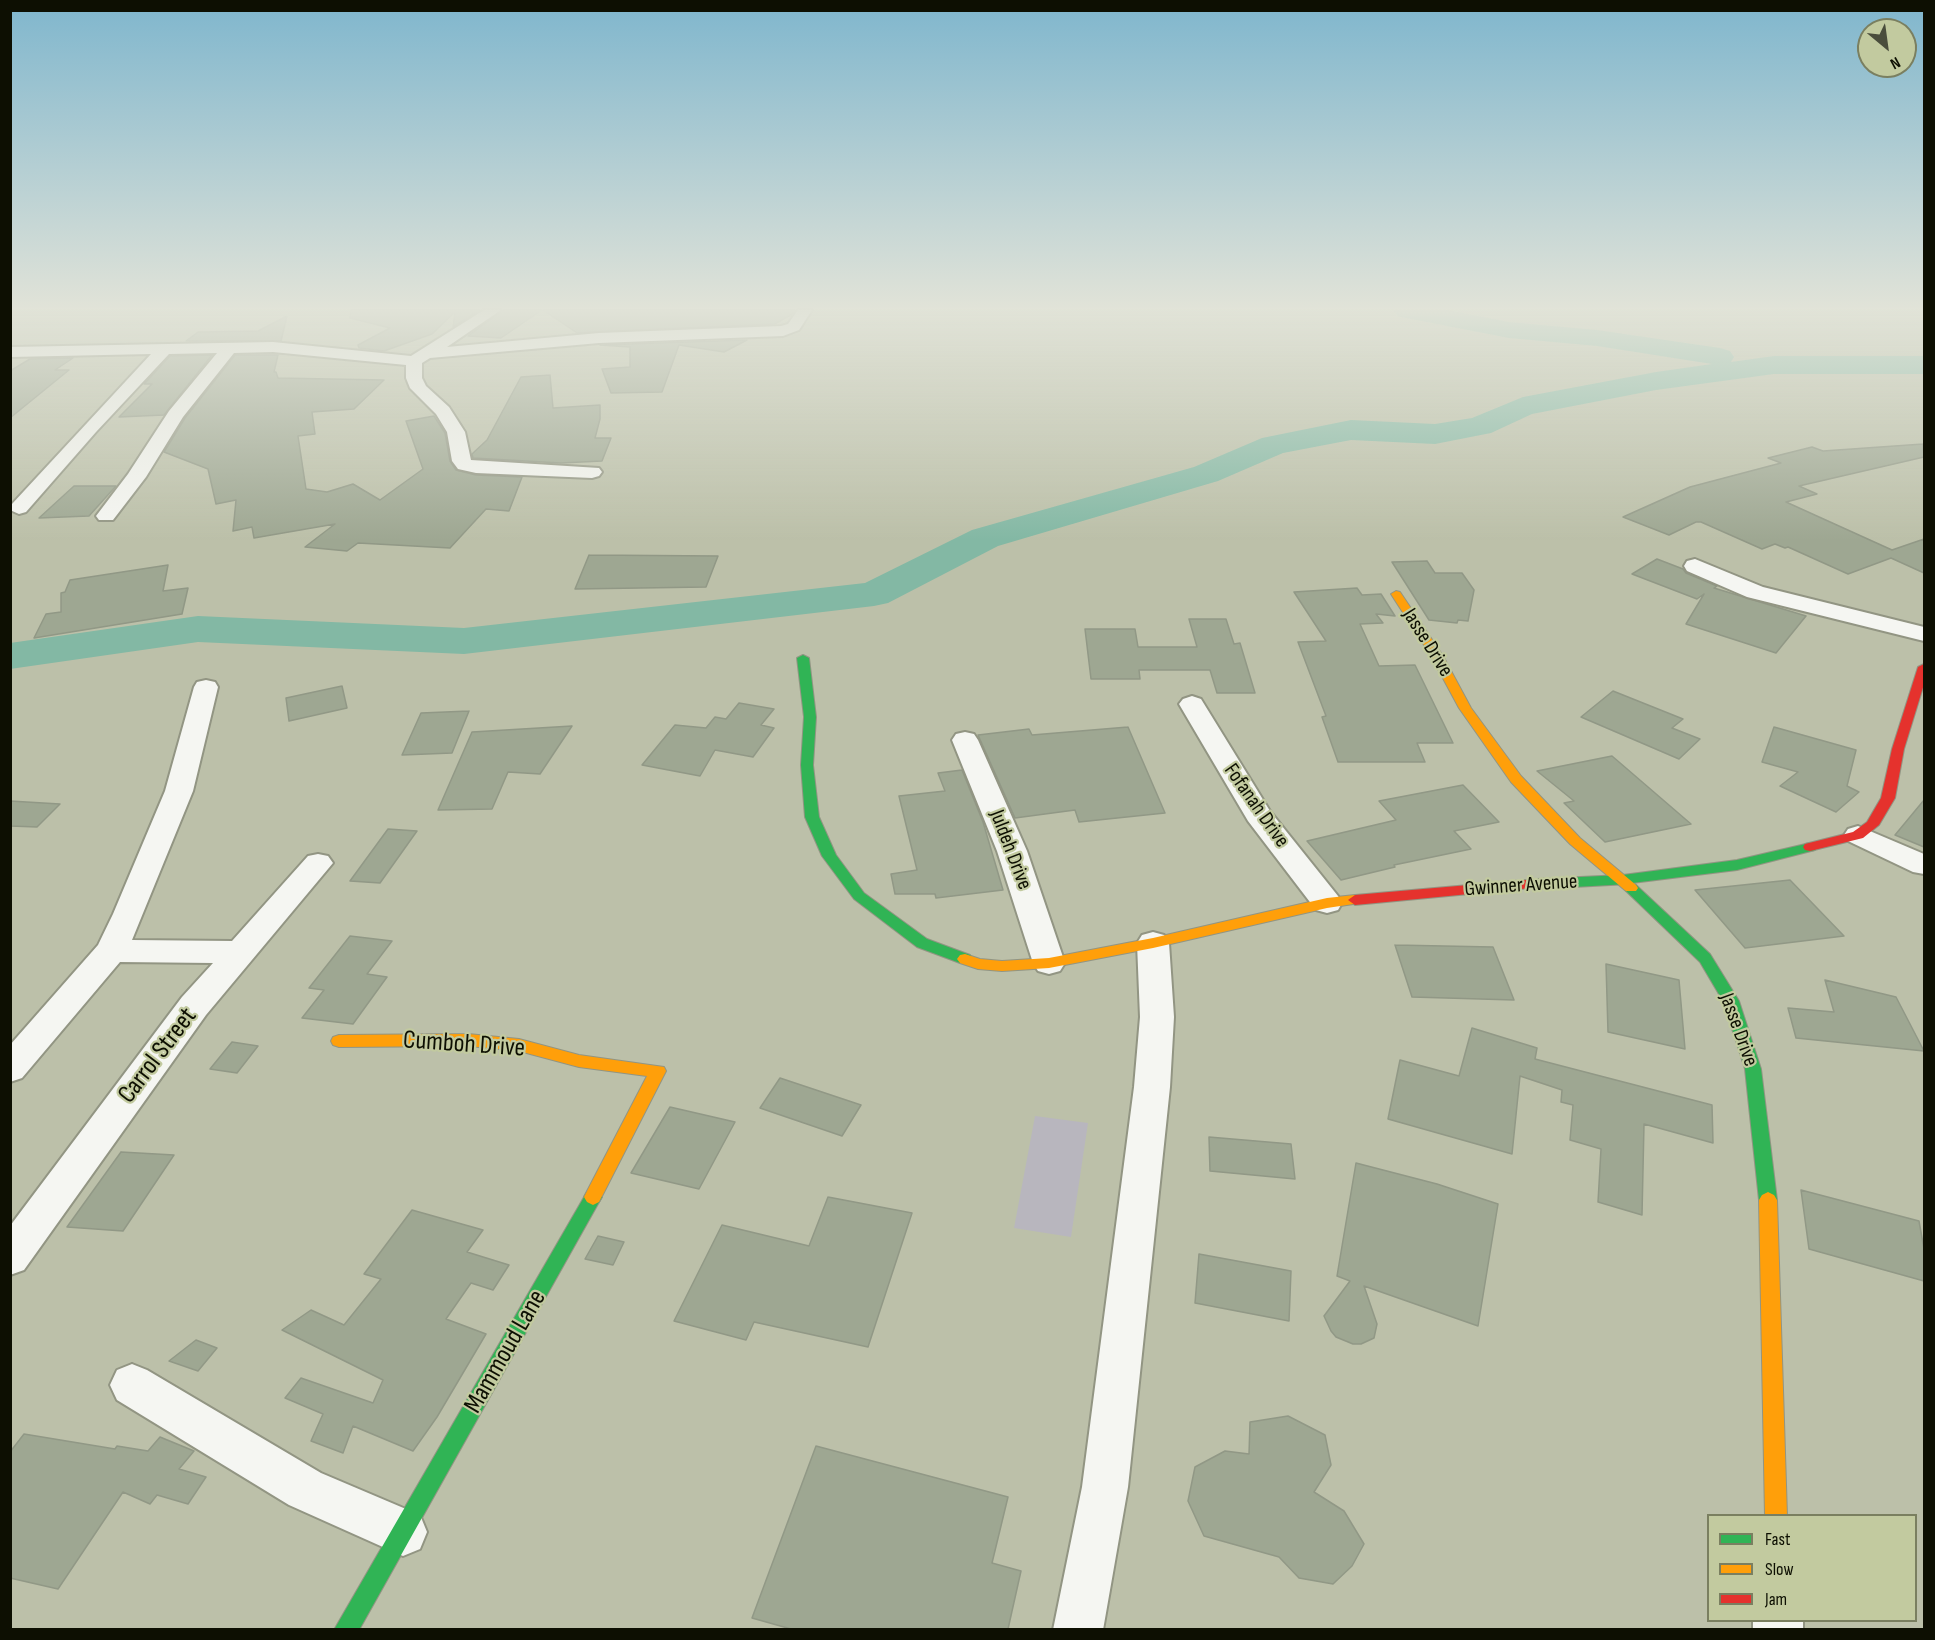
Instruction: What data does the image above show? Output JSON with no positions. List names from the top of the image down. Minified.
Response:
{"streets":{"street":["Jasse Drive","Fofanah Drive","Juldeh Drive","Gwinner Avenue","Cumboh Drive","Carrol Street","Mammoud Lane"]},"crossings":[["Jasse Drive","Gwinner Avenue"],["Fofanah Drive","Gwinner Avenue"],["Juldeh Drive","Gwinner Avenue"],["Cumboh Drive","Mammoud Lane"]],"legend":["Fast","Slow","Jam"],"north":"bottom right"}
